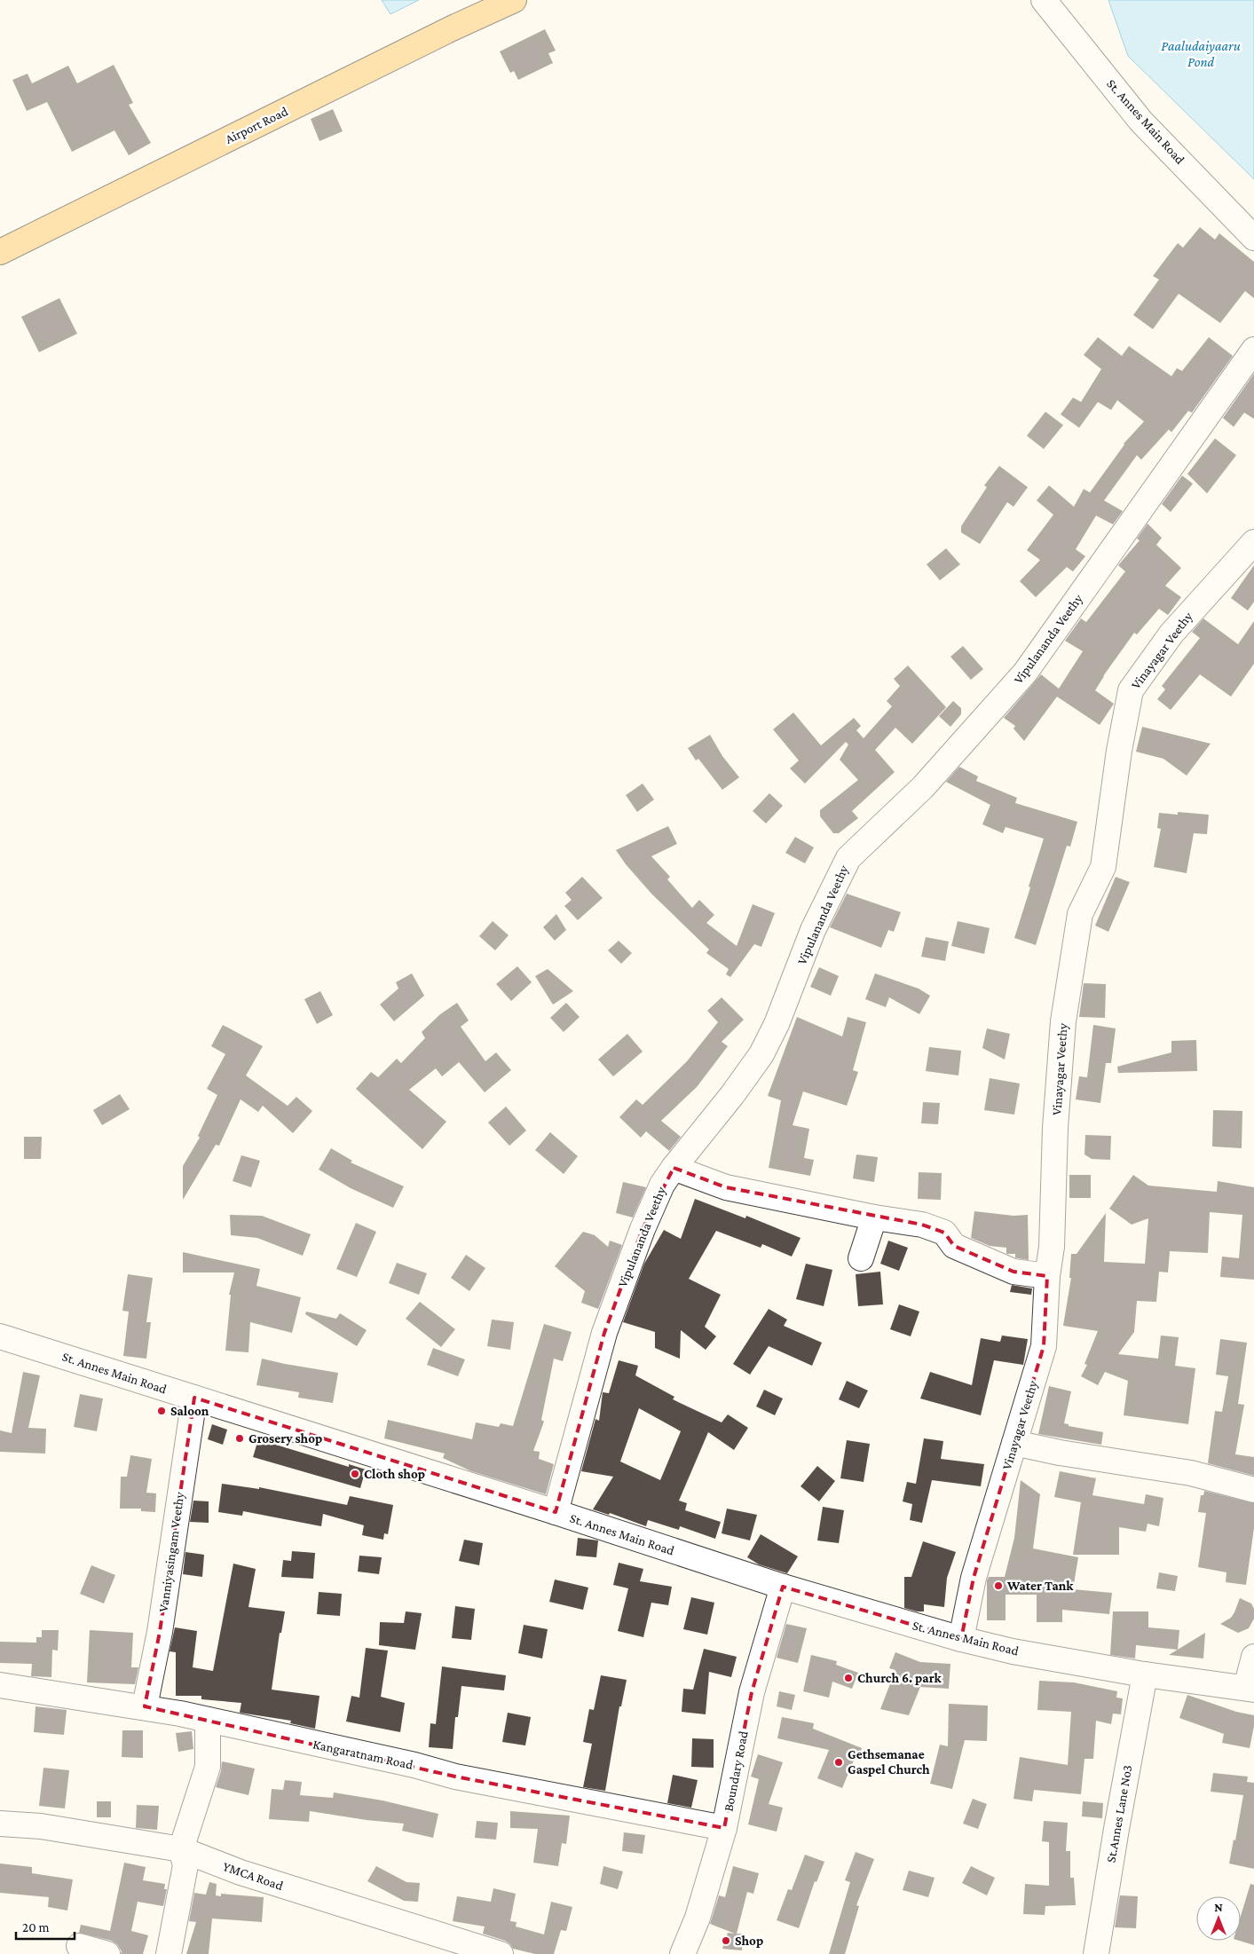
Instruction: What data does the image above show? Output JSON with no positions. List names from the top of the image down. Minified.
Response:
{"streets":{"main road":["Airport Road"],"street":["St. Annes Main Road","Vipulananda Veethy","Vinayagar Veethy","Vanniyasingam Veethy","Kangaratnam Road","Boundary Road","St.Annes Lane No3","YMCA Road"]},"crossings":[["St. Annes Main Road","Vipulananda Veethy"],["St. Annes Main Road","Vinayagar Veethy"],["St. Annes Main Road","Vanniyasingam Veethy"],["St. Annes Main Road","Boundary Road"],["St. Annes Main Road","St.Annes Lane No3"],["Vanniyasingam Veethy","Kangaratnam Road"],["Kangaratnam Road","Boundary Road"]],"water":["Paaludaiyaaru Pond"],"places":["Saloon","Grosery shop","Cloth shop","Water Tank","Church 6. park","Gethsemanae Gaspel Church","Shop"],"scale_bar":"20 m","north":"top"}
